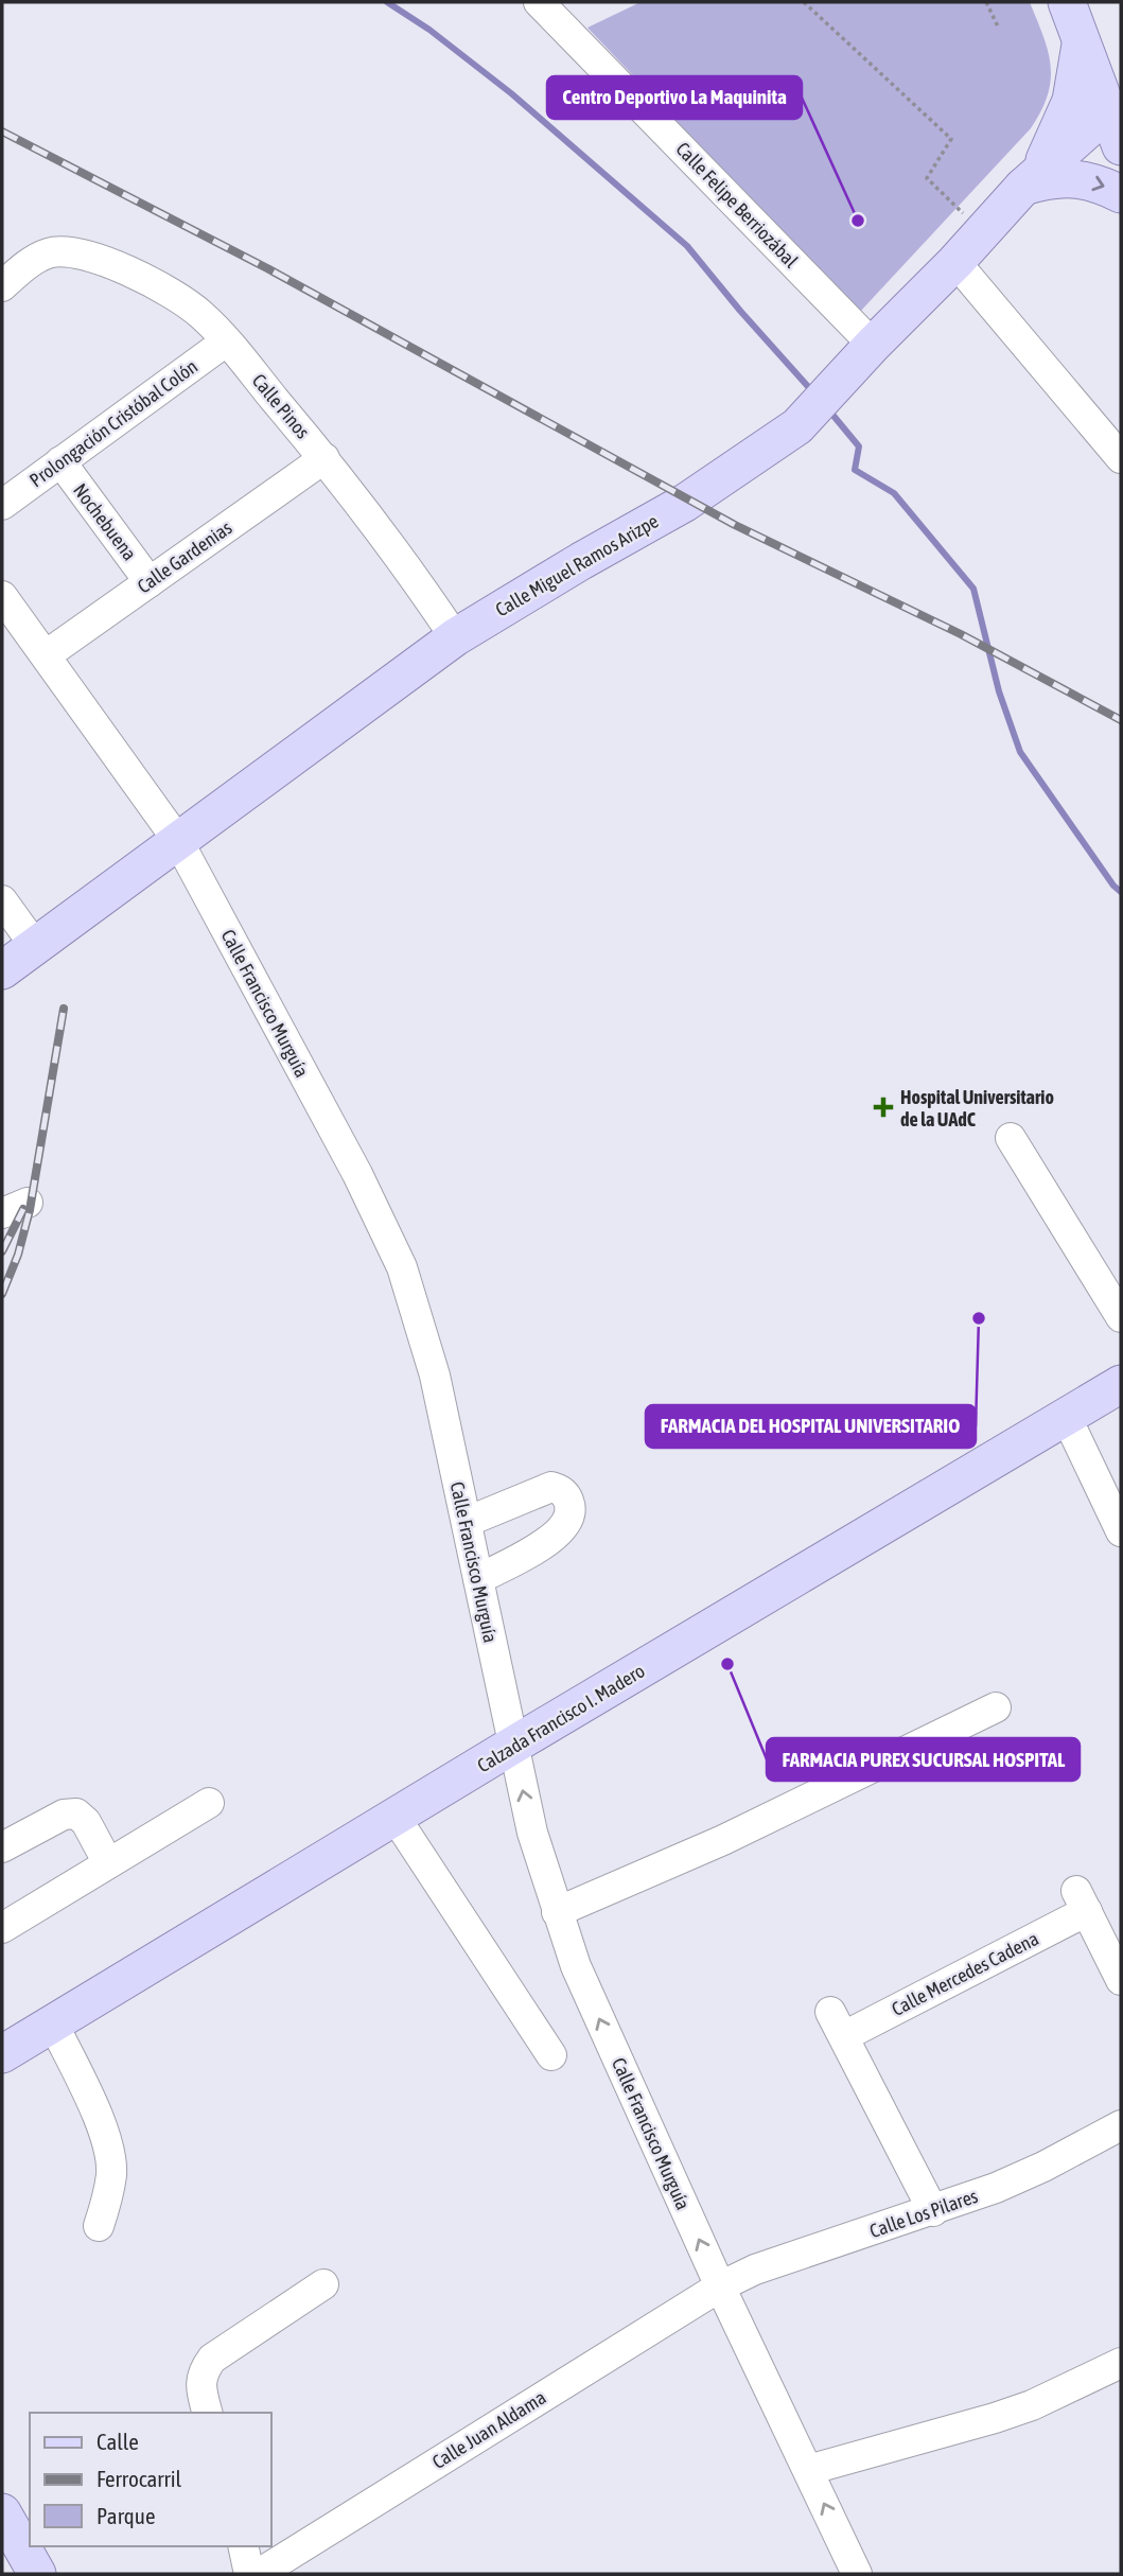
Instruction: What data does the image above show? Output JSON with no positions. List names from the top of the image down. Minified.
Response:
{"streets":{"main road":["Calle Miguel Ramos Arizpe","Calzada Francisco I. Madero"],"street":["Calle Felipe Berriozábal","Calle Pinos","Prolongación Cristóbal Colón","Nochebuena","Calle Gardenias","Calle Francisco Murguía","Calle Mercedes Cadena","Calle Los Pilares","Calle Juan Aldama"]},"crossings":[["Calle Felipe Berriozábal","Calle Miguel Ramos Arizpe"],["Calle Pinos","Prolongación Cristóbal Colón"],["Calle Pinos","Calle Gardenias"],["Calle Pinos","Calle Miguel Ramos Arizpe"],["Prolongación Cristóbal Colón","Nochebuena"],["Nochebuena","Calle Gardenias"],["Calle Gardenias","Calle Francisco Murguía"],["Calle Miguel Ramos Arizpe","Calle Francisco Murguía"],["Calle Francisco Murguía","Calzada Francisco I. Madero"],["Calle Francisco Murguía","Calle Los Pilares"],["Calle Francisco Murguía","Calle Juan Aldama"],["Calle Mercedes Cadena","Calle Los Pilares"],["Calle Los Pilares","Calle Juan Aldama"]],"places":{"other":["Centro Deportivo La Maquinita","FARMACIA DEL HOSPITAL UNIVERSITARIO","FARMACIA PUREX SUCURSAL HOSPITAL"],"health":["Hospital Universitario de la UAdC"]},"legend":["Calle","Ferrocarril","Parque"]}
